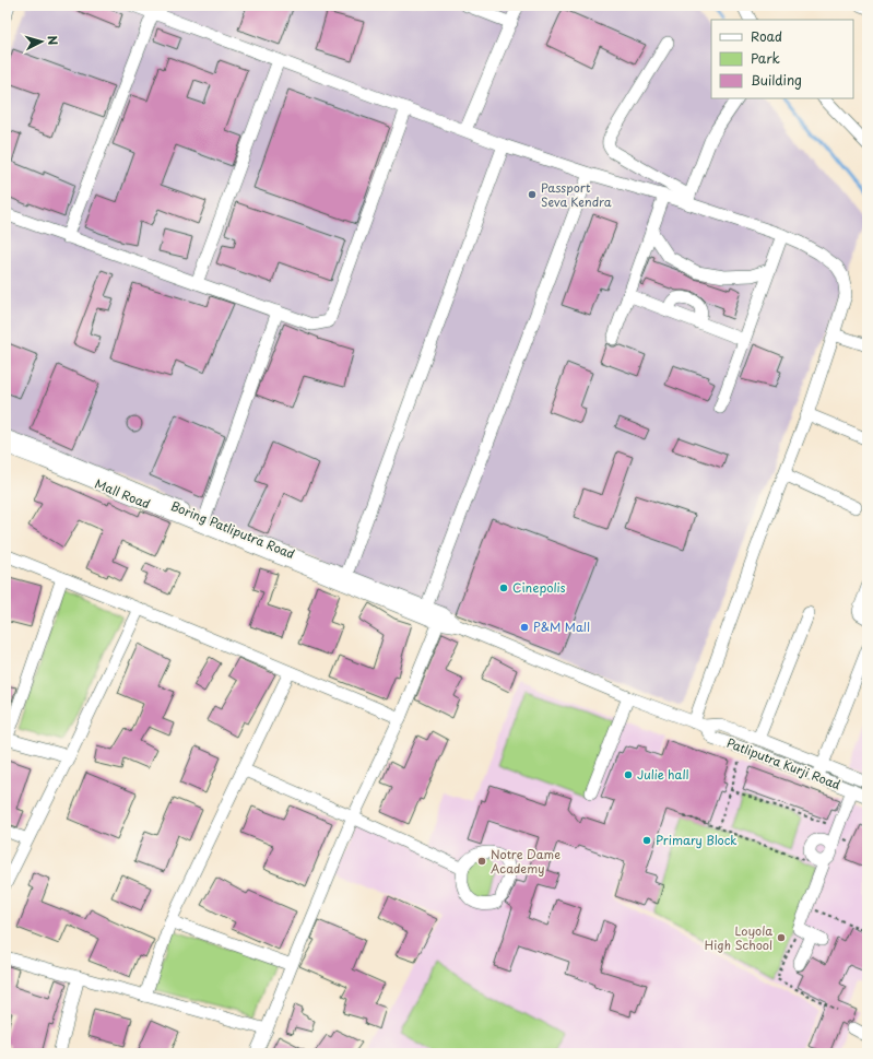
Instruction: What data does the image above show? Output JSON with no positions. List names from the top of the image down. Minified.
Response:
{"streets":{"street":["Mall Road","Patliputra Kurji Road"]},"crossings":[["Mall Road","Patliputra Kurji Road"]],"places":["Passport Seva Kendra","Cinepolis","P&M Mall","Julie hall","Primary Block","Notre Dame Academy","Loyola High School"],"legend":["Road","Park","Building"],"north":"right"}
